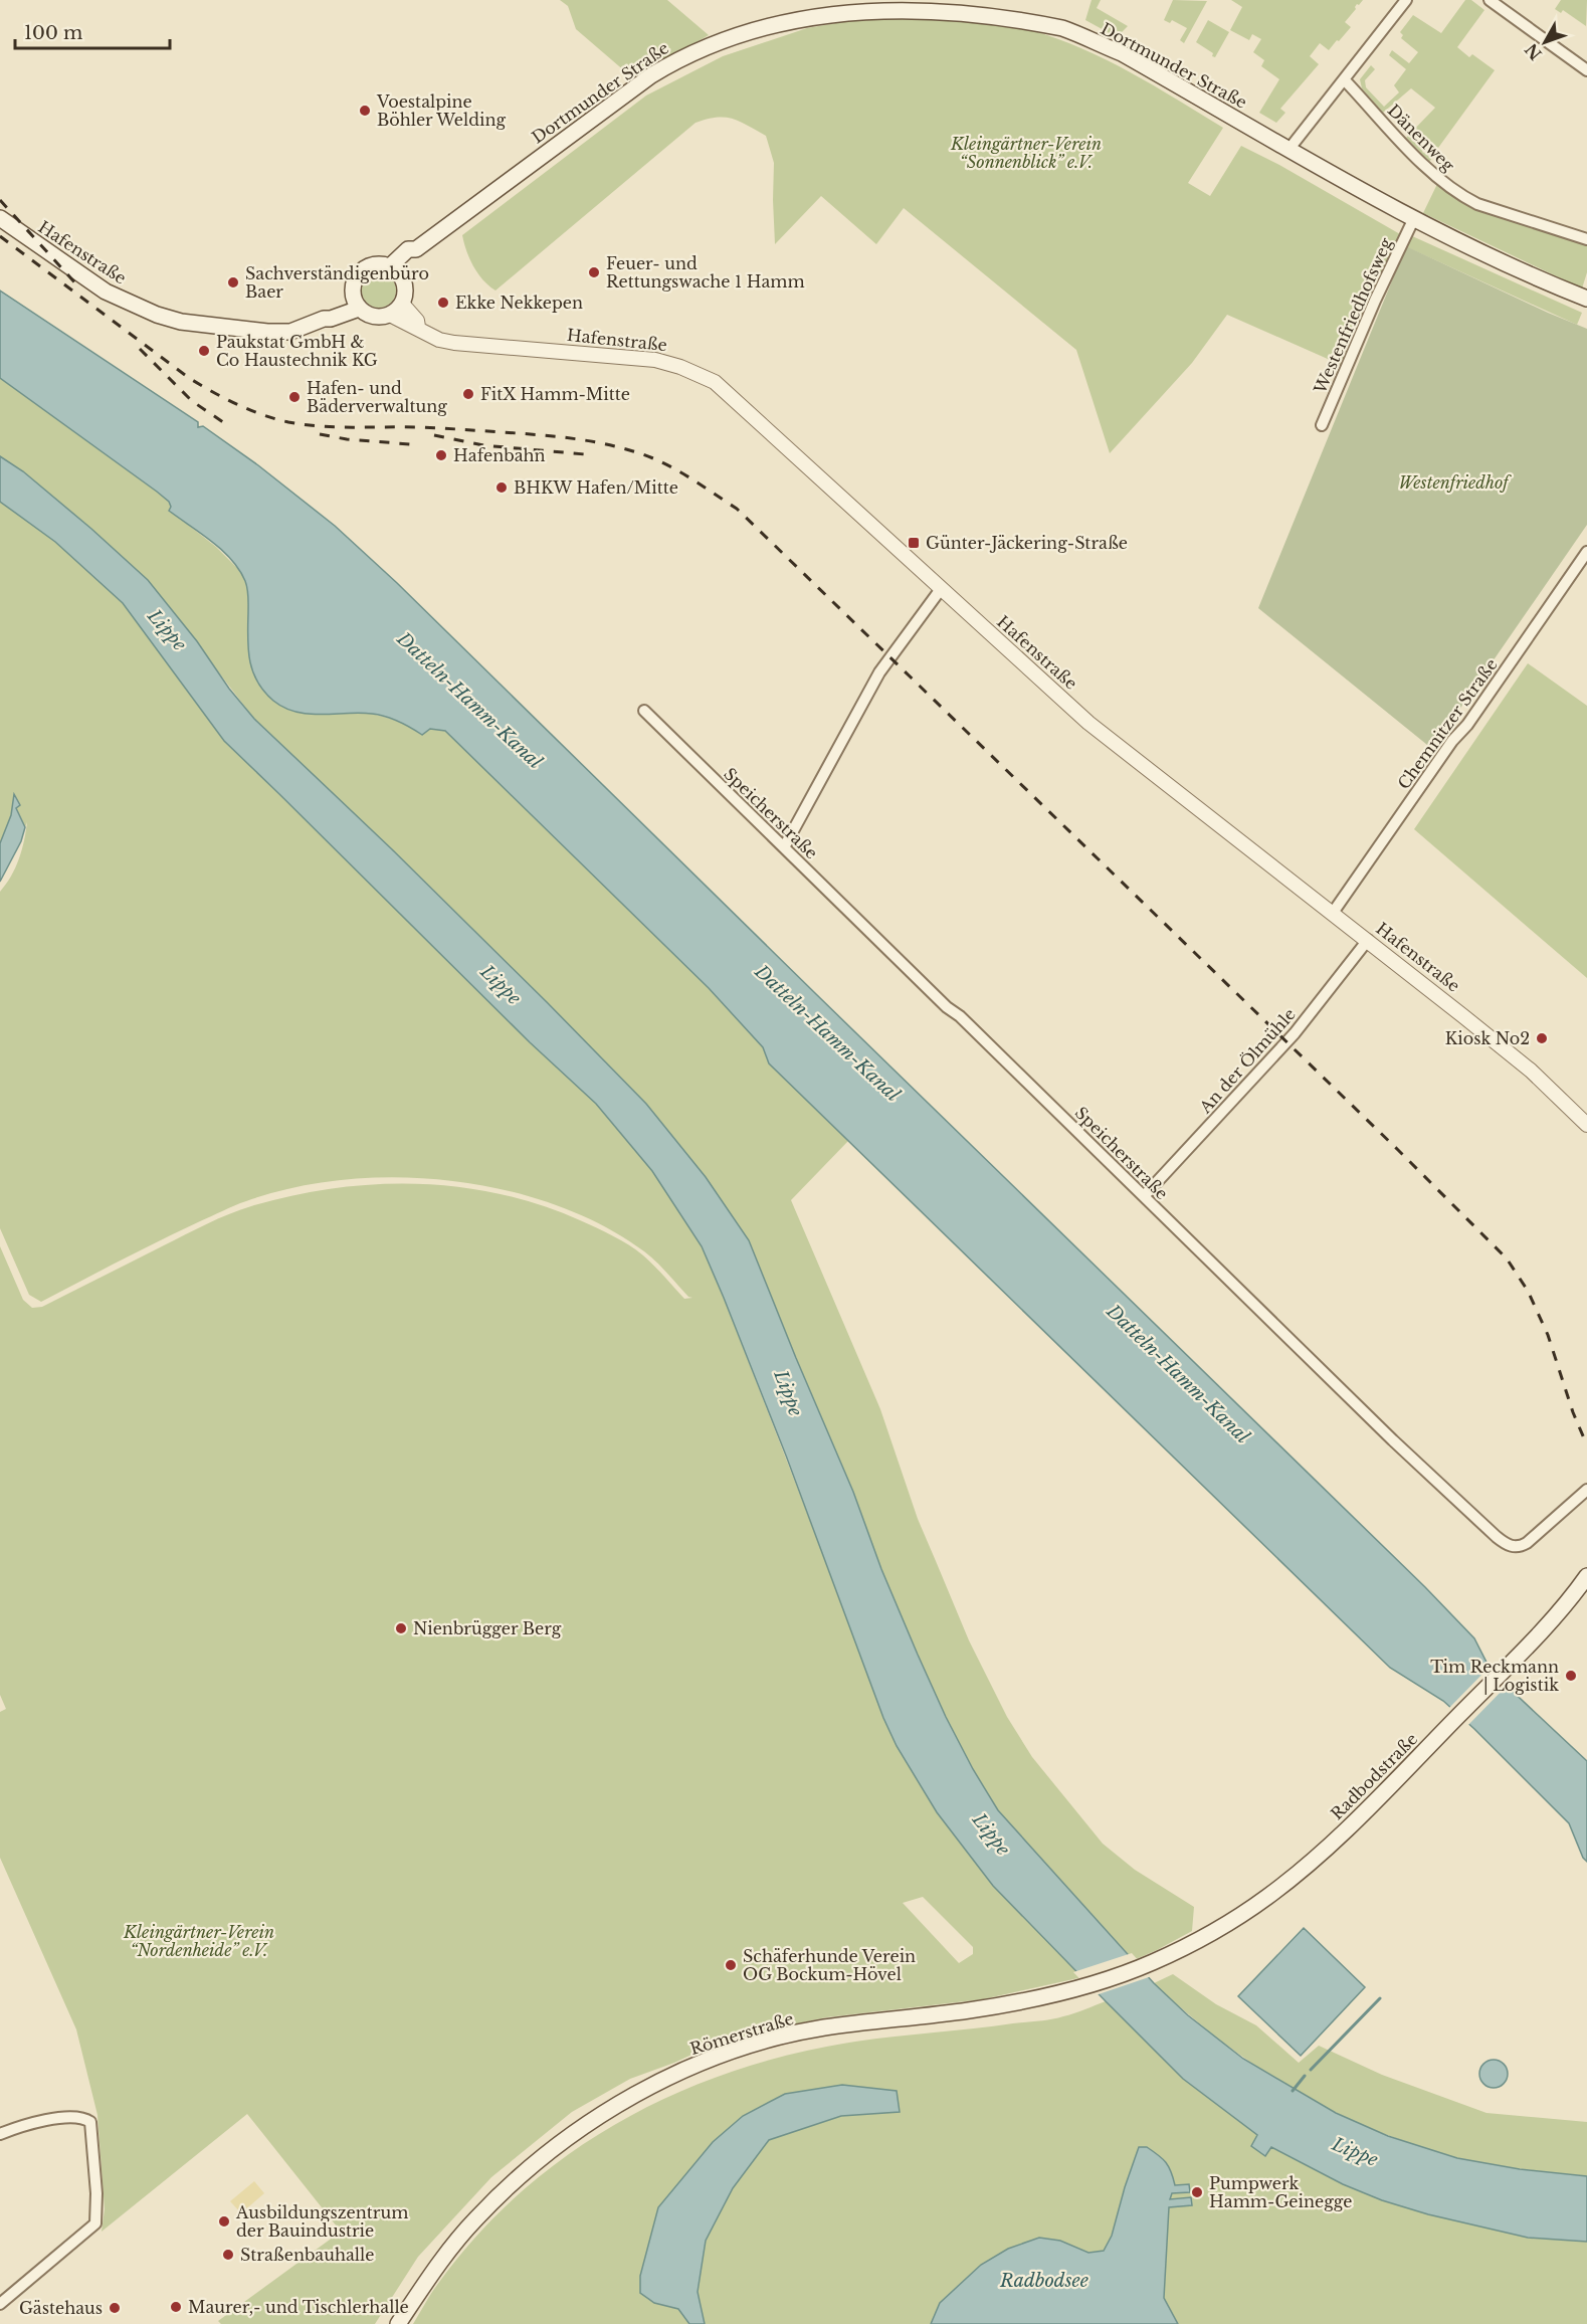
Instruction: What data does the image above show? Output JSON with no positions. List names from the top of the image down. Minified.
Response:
{"streets":{"main road":["Dortmunder Straße","Hafenstraße","Radbodstraße","Römerstraße"],"street":["Dänenweg","Westenfriedhofsweg","Chemnitzer Straße","Speicherstraße","An der Ölmühle"]},"crossings":[["Dortmunder Straße","Hafenstraße"],["Dortmunder Straße","Westenfriedhofsweg"],["Hafenstraße","Chemnitzer Straße"],["Hafenstraße","An der Ölmühle"],["Speicherstraße","An der Ölmühle"],["Radbodstraße","Römerstraße"]],"water":["Lippe","Datteln-Hamm-Kanal","Radbodsee"],"parks":["Kleingärtner-Verein “Sonnenblick” e.V.","Westenfriedhof","Kleingärtner-Verein “Nordenheide” e.V."],"places":{"other":["Voestalpine Böhler Welding","Feuer- und Rettungswache 1 Hamm","Sachverständigenbüro Baer","Ekke Nekkepen","Paukstat GmbH & Co Haustechnik KG","FitX Hamm-Mitte","Hafen- und Bäderverwaltung","Hafenbahn","BHKW Hafen/Mitte","Kiosk No2","Nienbrügger Berg","Tim Reckmann | Logistik","Schäferhunde Verein OG Bockum-Hövel","Pumpwerk Hamm-Geinegge","Ausbildungszentrum der Bauindustrie","Straßenbauhalle","Maurer,- und Tischlerhalle","Gästehaus"],"transit":["Günter-Jäckering-Straße"]},"scale_bar":"100 m","north":"bottom left"}
